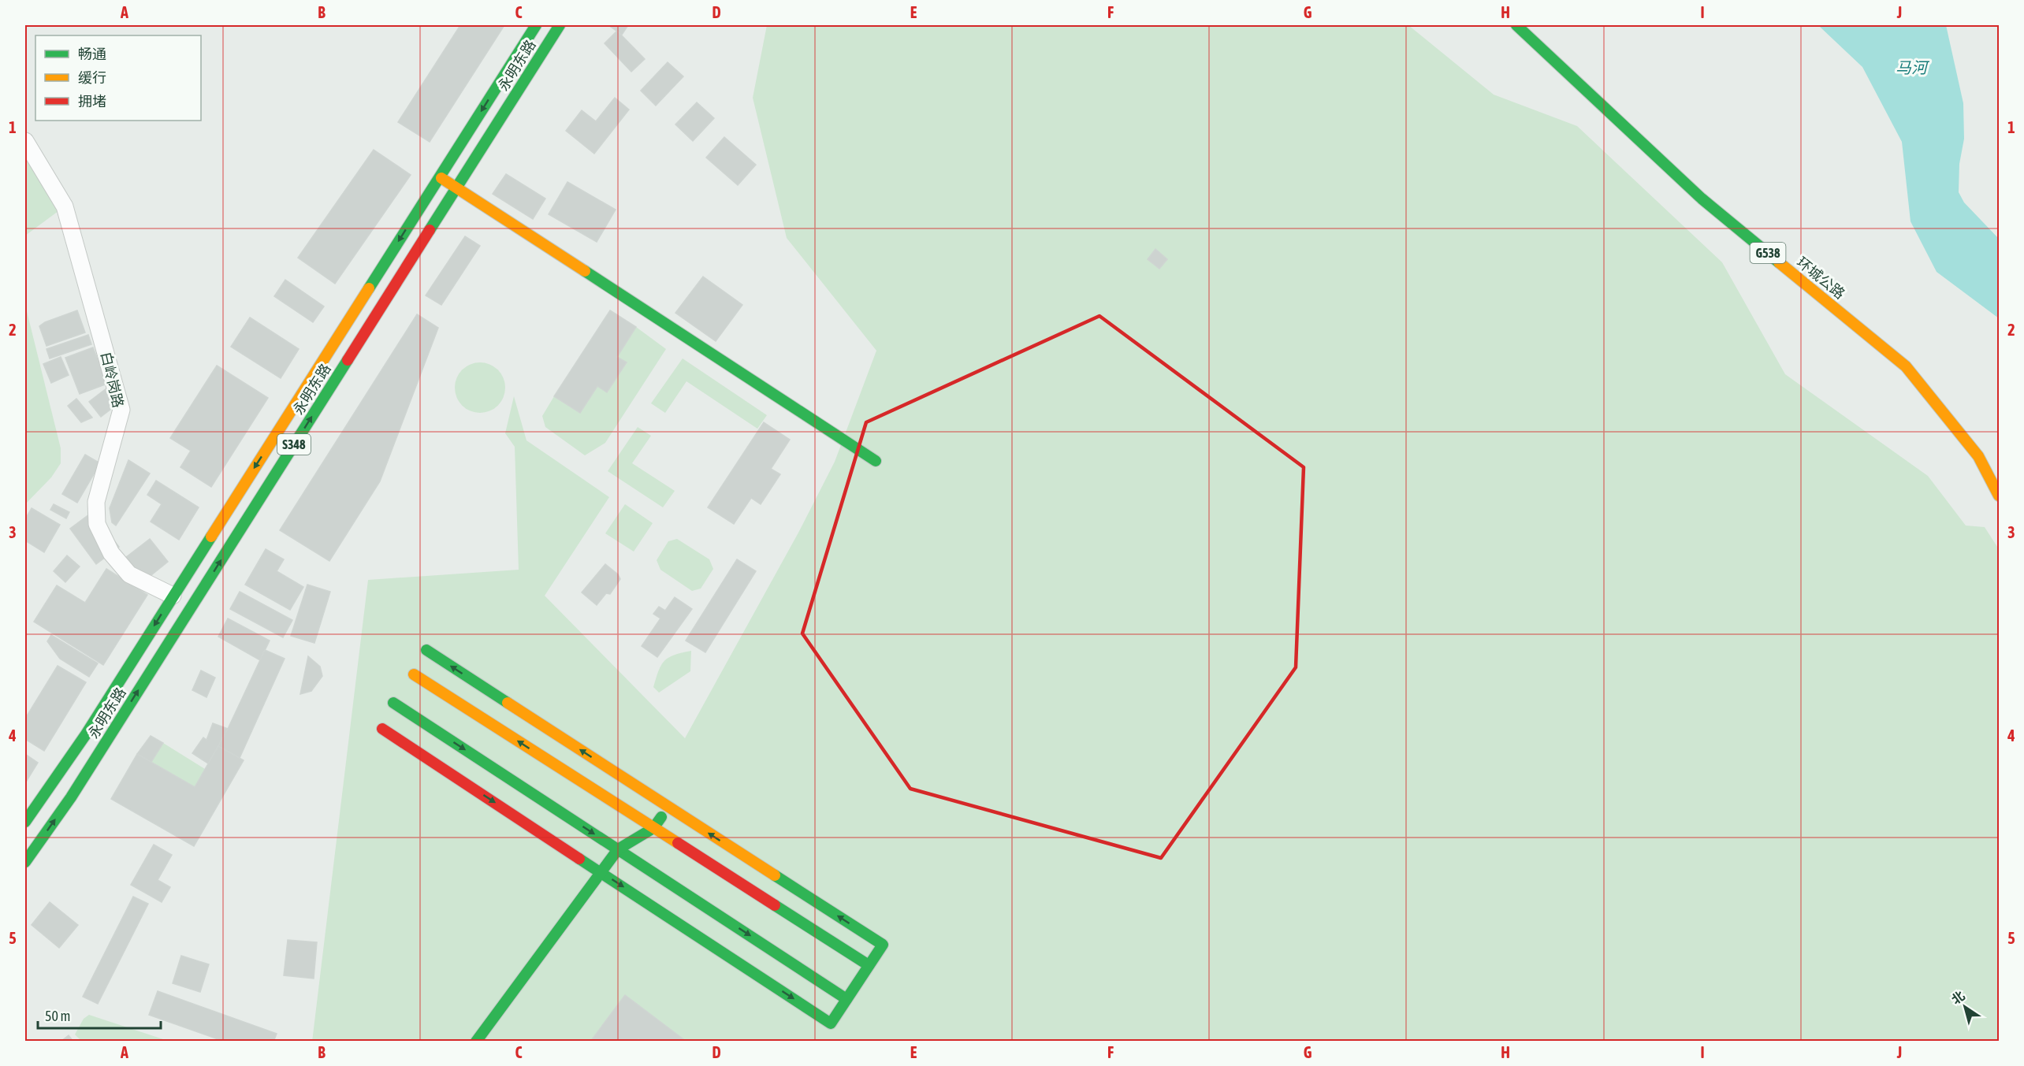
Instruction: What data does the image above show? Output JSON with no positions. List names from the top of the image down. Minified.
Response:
{"streets":{"main road":["永明东路","G538","环城公路","S348"],"street":["白岭岗路"]},"crossings":[["永明东路","白岭岗路"]],"water":["马河"],"legend":["畅通","缓行","拥堵"],"scale_bar":"50 m","north":"top left","grid":{"columns":["A","B","C","D","E","F","G","H","I","J"],"rows":["1","2","3","4","5"]}}
